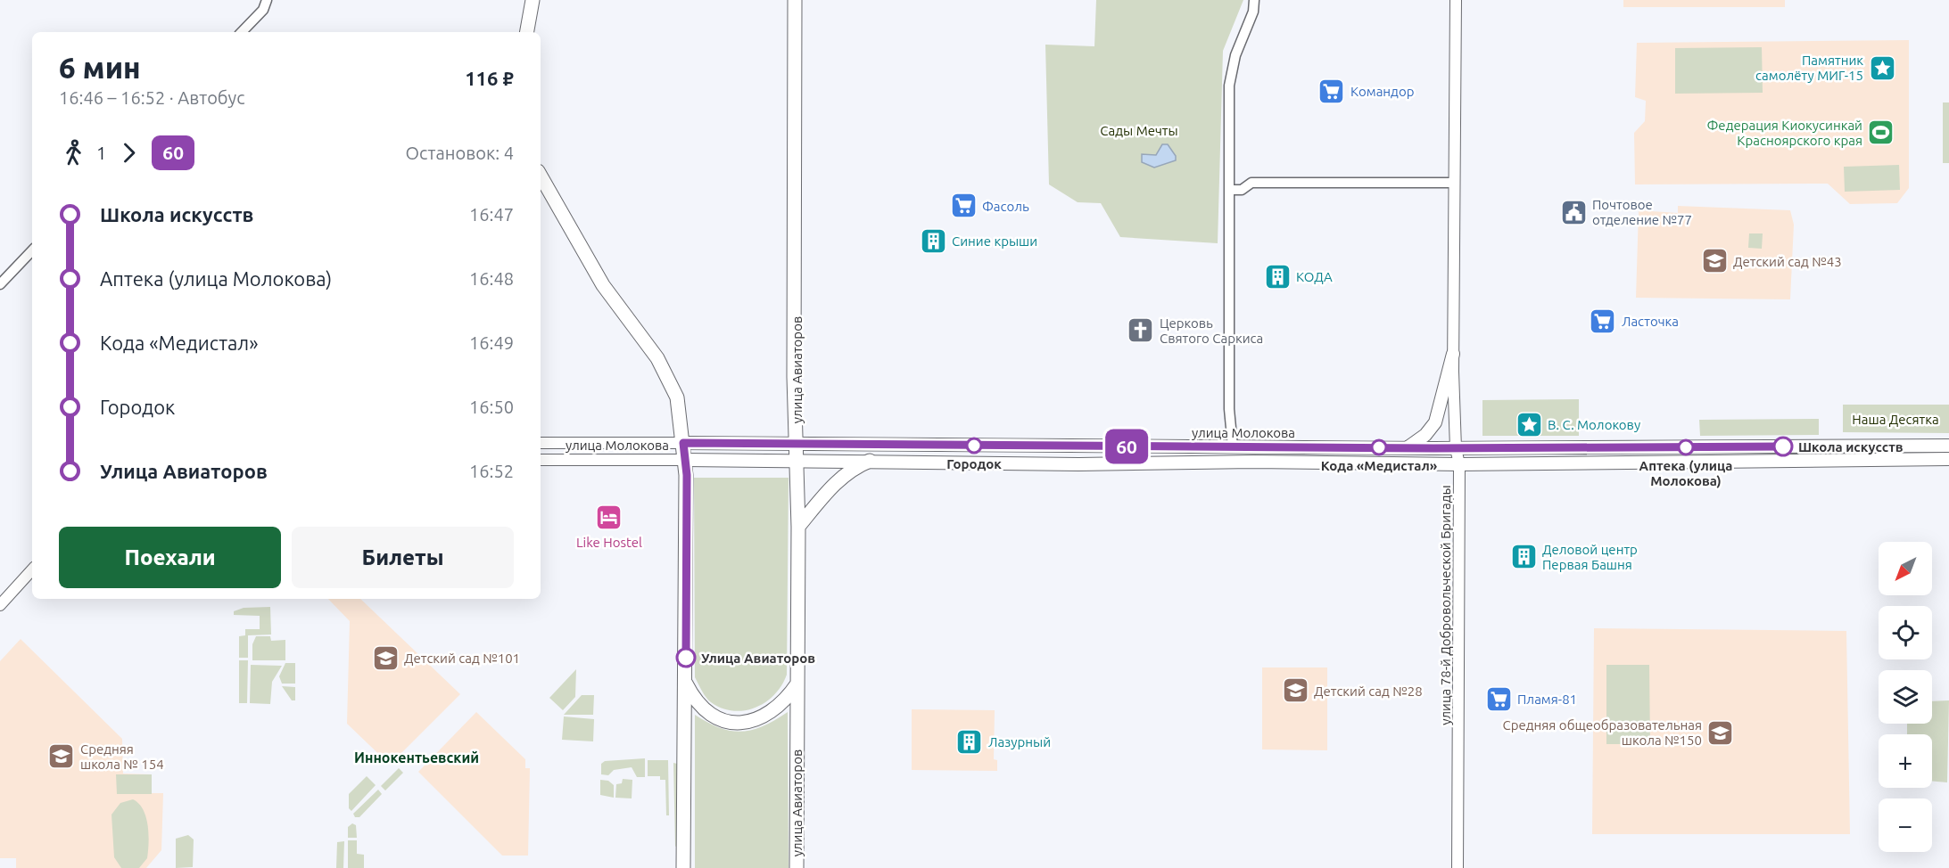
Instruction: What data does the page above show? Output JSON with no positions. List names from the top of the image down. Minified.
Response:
{"streets":{"main road":["улица Авиаторов","улица Молокова"],"street":["улица 78-й Добровольческой Бригады"]},"crossings":[["улица Авиаторов","улица Молокова"],["улица Молокова","улица 78-й Добровольческой Бригады"]],"districts":["Иннокентьевский"],"parks":["Сады Мечты","Наша Десятка"],"places":{"place":["Памятник самолёту МИГ-15","В. С. Молокову"],"supermarket":["Командор","Фасоль","Ласточка","Пламя-81"],"sports":["Федерация Киокусинкай Красноярского края"],"public building":["Почтовое отделение №77"],"building":["Синие крыши","КОДА","Деловой центр Первая Башня","Лазурный"],"school or university":["Детский сад №43","Детский сад №101","Детский сад №28","Средняя общеобразовательная школа №150","Средняя школа № 154"],"church":["Церковь Святого Саркиса"],"other":["Городок","Школа искусств","Кода «Медистал»","Аптека (улица Молокова)","Улица Авиаторов"],"hotel":["Like Hostel"]},"lines":["bus line 60"],"north":"bottom left","page":{"on_map":"60","heading":["6 мин","16:46 – 16:52 · Автобус","116 ₽"],"legs":["1","60","Остановок: 4"],"list":[{"name":"Школа искусств","value":"16:47"},{"name":"Аптека (улица Молокова)","value":"16:48"},{"name":"Кода «Медистал»","value":"16:49"},{"name":"Городок","value":"16:50"},{"name":"Улица Авиаторов","value":"16:52"}],"buttons":["Поехали","Билеты"],"map_buttons":["+","−"]}}
